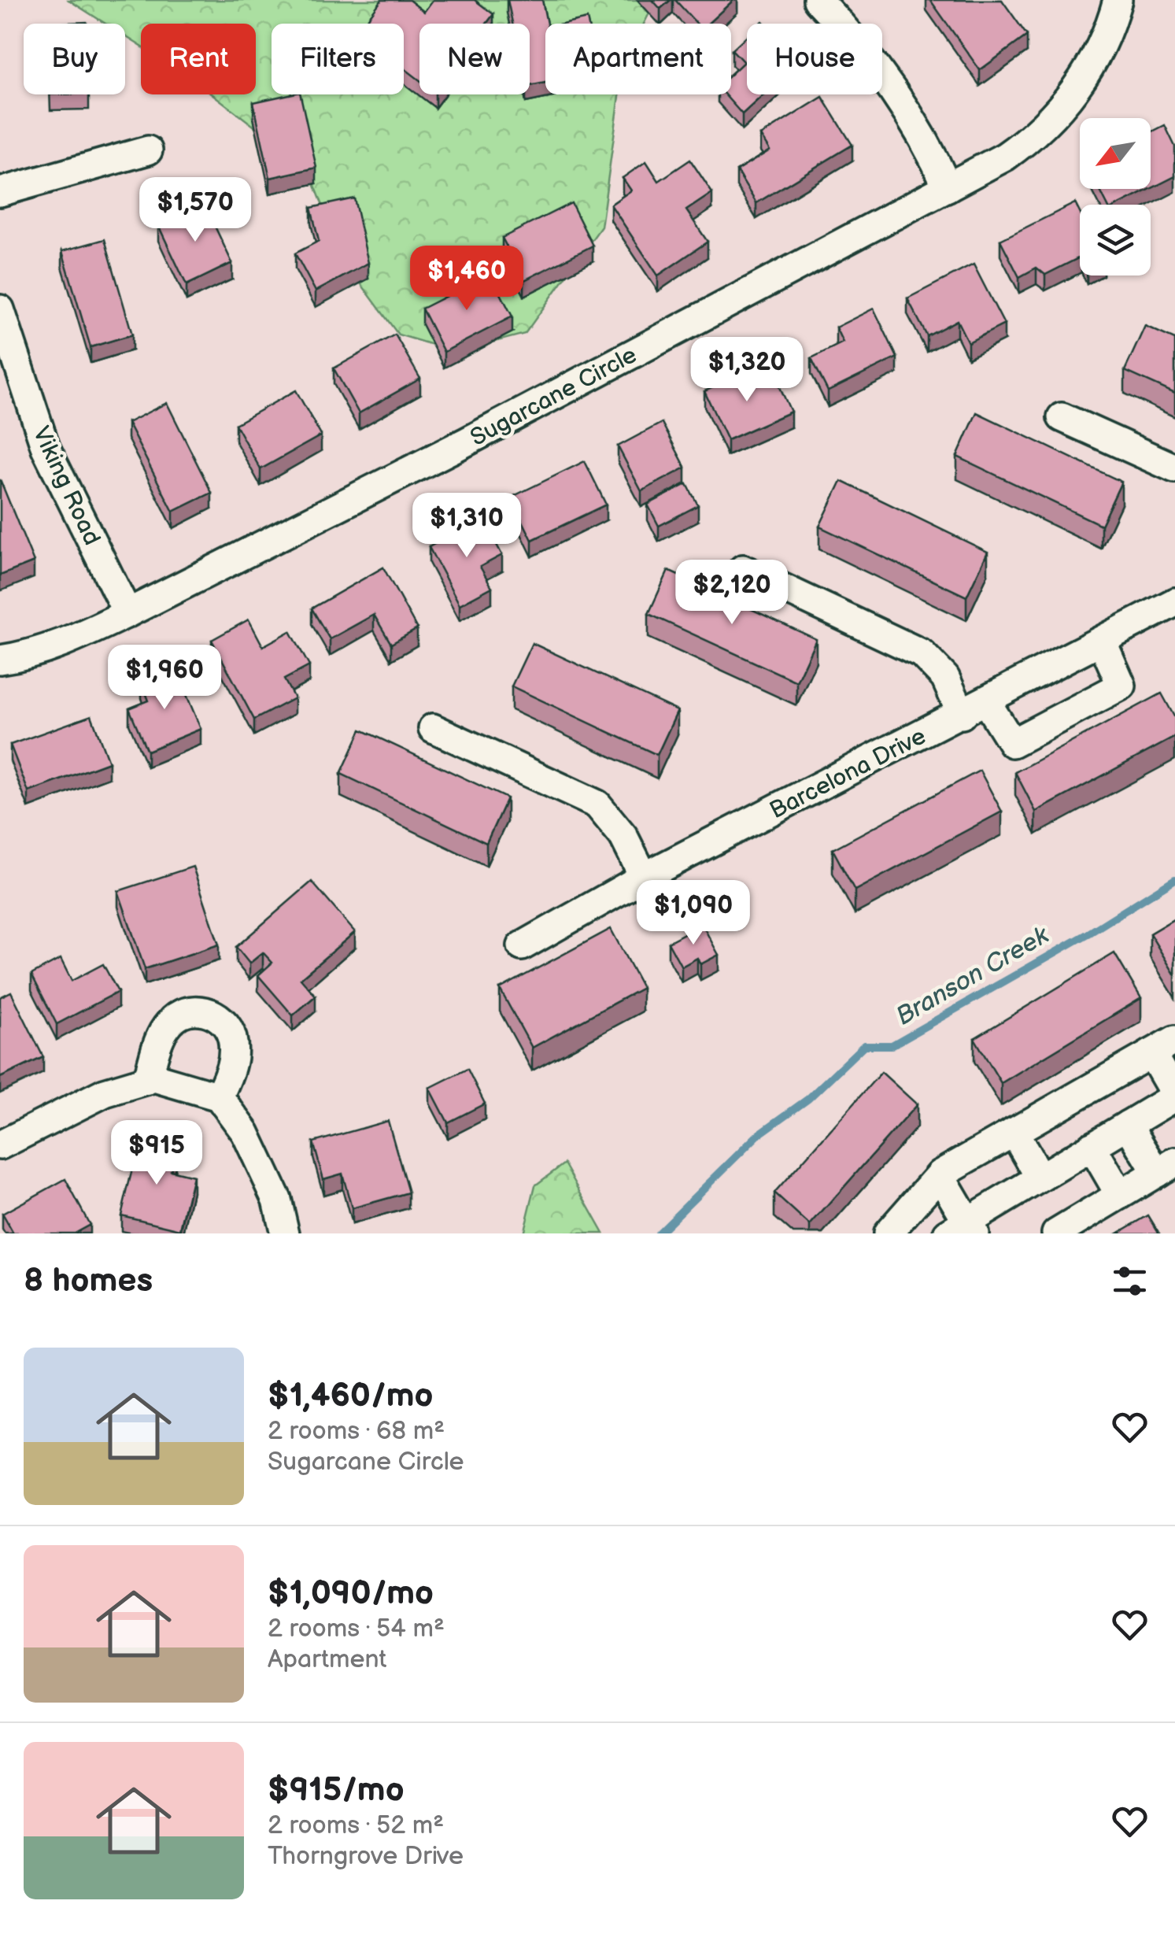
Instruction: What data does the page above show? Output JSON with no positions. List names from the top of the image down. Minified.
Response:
{"streets":{"street":["Sugarcane Circle","Viking Road","Barcelona Drive"]},"crossings":[["Sugarcane Circle","Viking Road"]],"water":["Branson Creek"],"north":"bottom left","page":{"chip":["Buy","Rent","Filters","New","Apartment","House"],"price":["$1,570","$1,460","$1,320","$1,310","$2,120","$1,960","$1,090","$915"],"heading":"8 homes","list":[{"name":"$1,460/mo","note":"2 rooms · 68 m² · Sugarcane Circle"},{"name":"$1,090/mo","note":"2 rooms · 54 m² · Apartment"},{"name":"$915/mo","note":"2 rooms · 52 m² · Thorngrove Drive"}]}}
